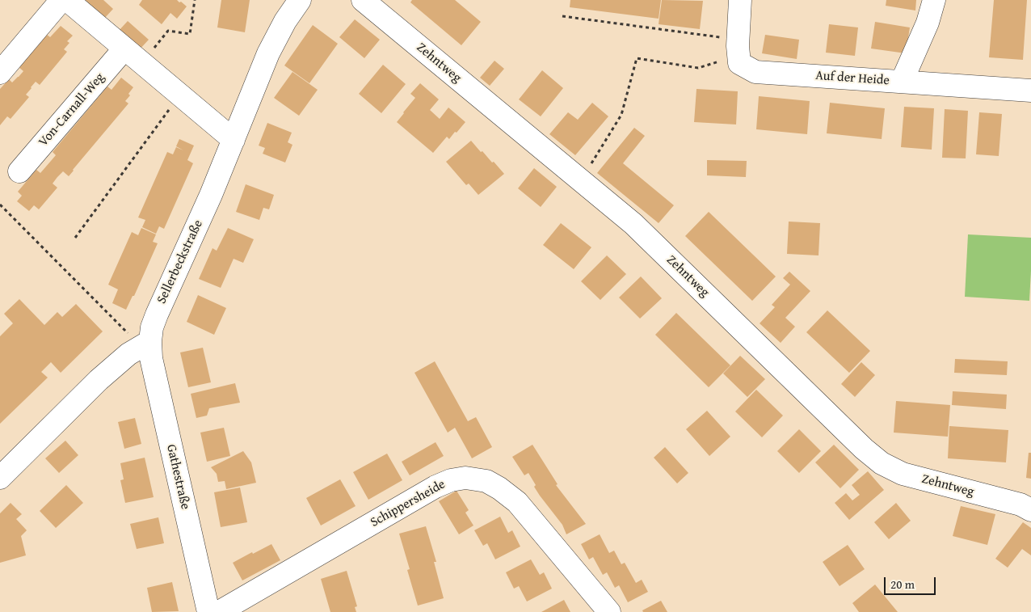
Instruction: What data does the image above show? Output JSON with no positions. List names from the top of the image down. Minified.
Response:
{"streets":{"street":["Zehntweg","Auf der Heide","Von-Carnall-Weg","Sellerbeckstraße","Gathestraße","Schippersheide"]},"crossings":[["Sellerbeckstraße","Gathestraße"]],"scale_bar":"20 m"}
